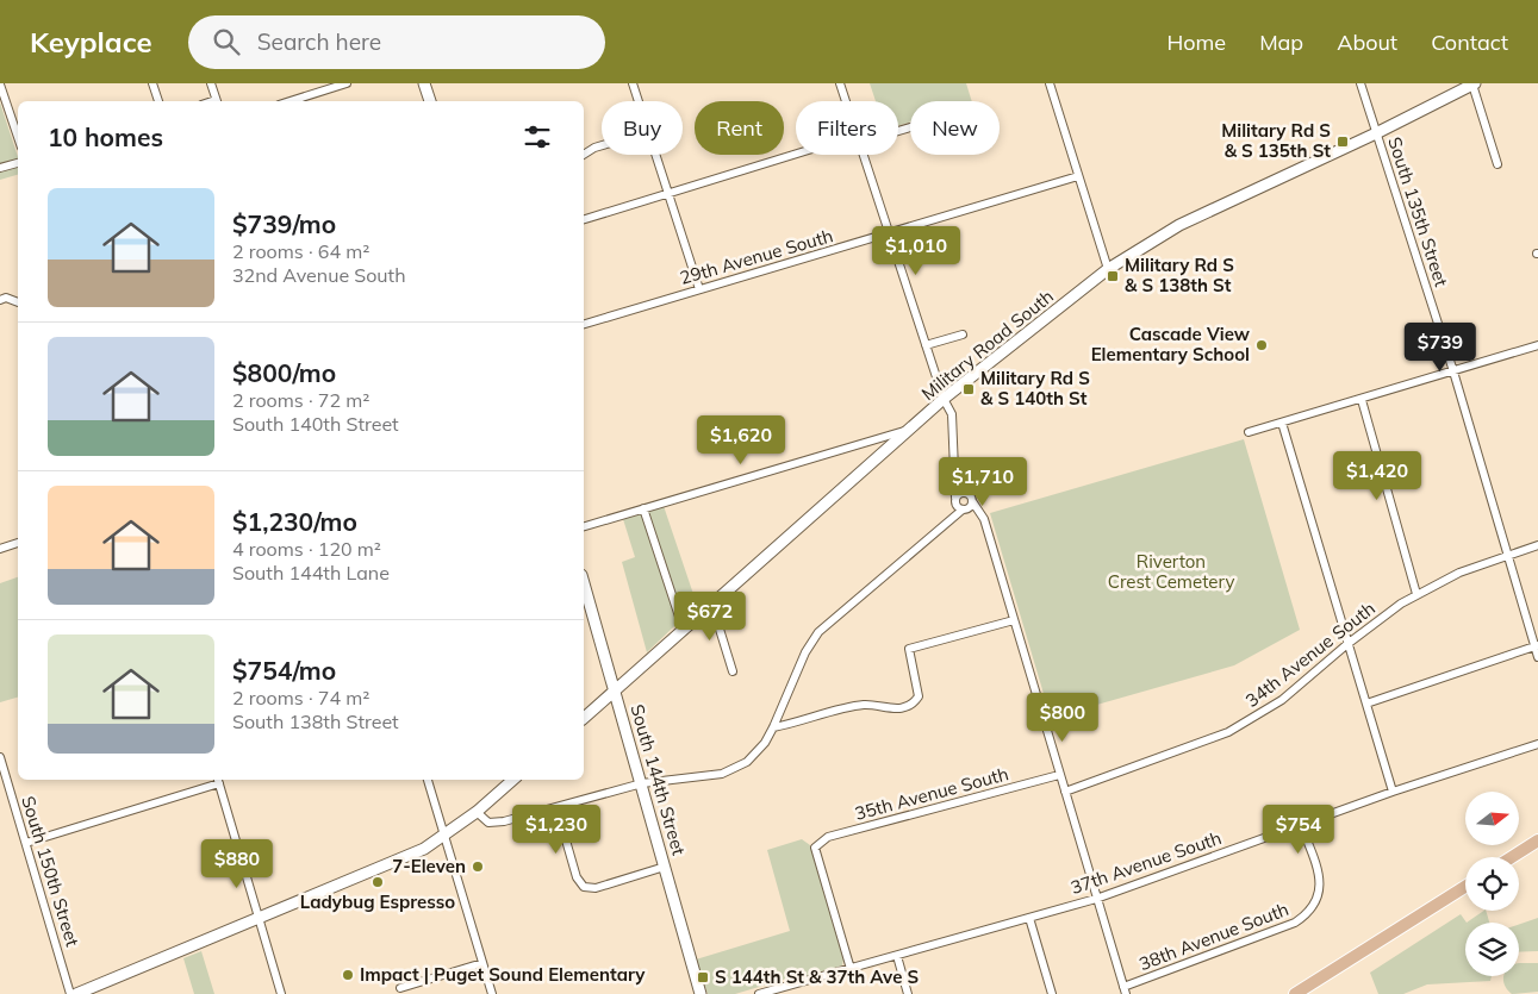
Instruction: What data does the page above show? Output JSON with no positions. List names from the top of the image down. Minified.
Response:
{"streets":{"street":["South 135th Street","29th Avenue South","Military Road South","34th Avenue South","South 144th Street","35th Avenue South","37th Avenue South","South 150th Street","38th Avenue South"]},"crossings":[["South 135th Street","Military Road South"],["South 135th Street","34th Avenue South"],["Military Road South","South 144th Street"],["35th Avenue South","37th Avenue South"],["37th Avenue South","38th Avenue South"]],"parks":["Riverton Crest Cemetery"],"places":{"transit":["Military Rd S & S 135th St","Military Rd S & S 138th St","Military Rd S & S 140th St","S 144th St & 37th Ave S"],"other":["Cascade View Elementary School","7-Eleven","Ladybug Espresso","Impact | Puget Sound Elementary"]},"north":"right","page":{"header":"Keyplace","search":"Search here","nav":["Home","Map","About","Contact"],"chip":["Buy","Rent","Filters","New"],"heading":"10 homes","list":[{"name":"$739/mo","note":"2 rooms · 64 m² · 32nd Avenue South"},{"name":"$800/mo","note":"2 rooms · 72 m² · South 140th Street"},{"name":"$1,230/mo","note":"4 rooms · 120 m² · South 144th Lane"},{"name":"$754/mo","note":"2 rooms · 74 m² · South 138th Street"}],"price":["$1,010","$739","$1,620","$1,420","$1,710","$672","$800","$1,230","$754","$880"]}}
